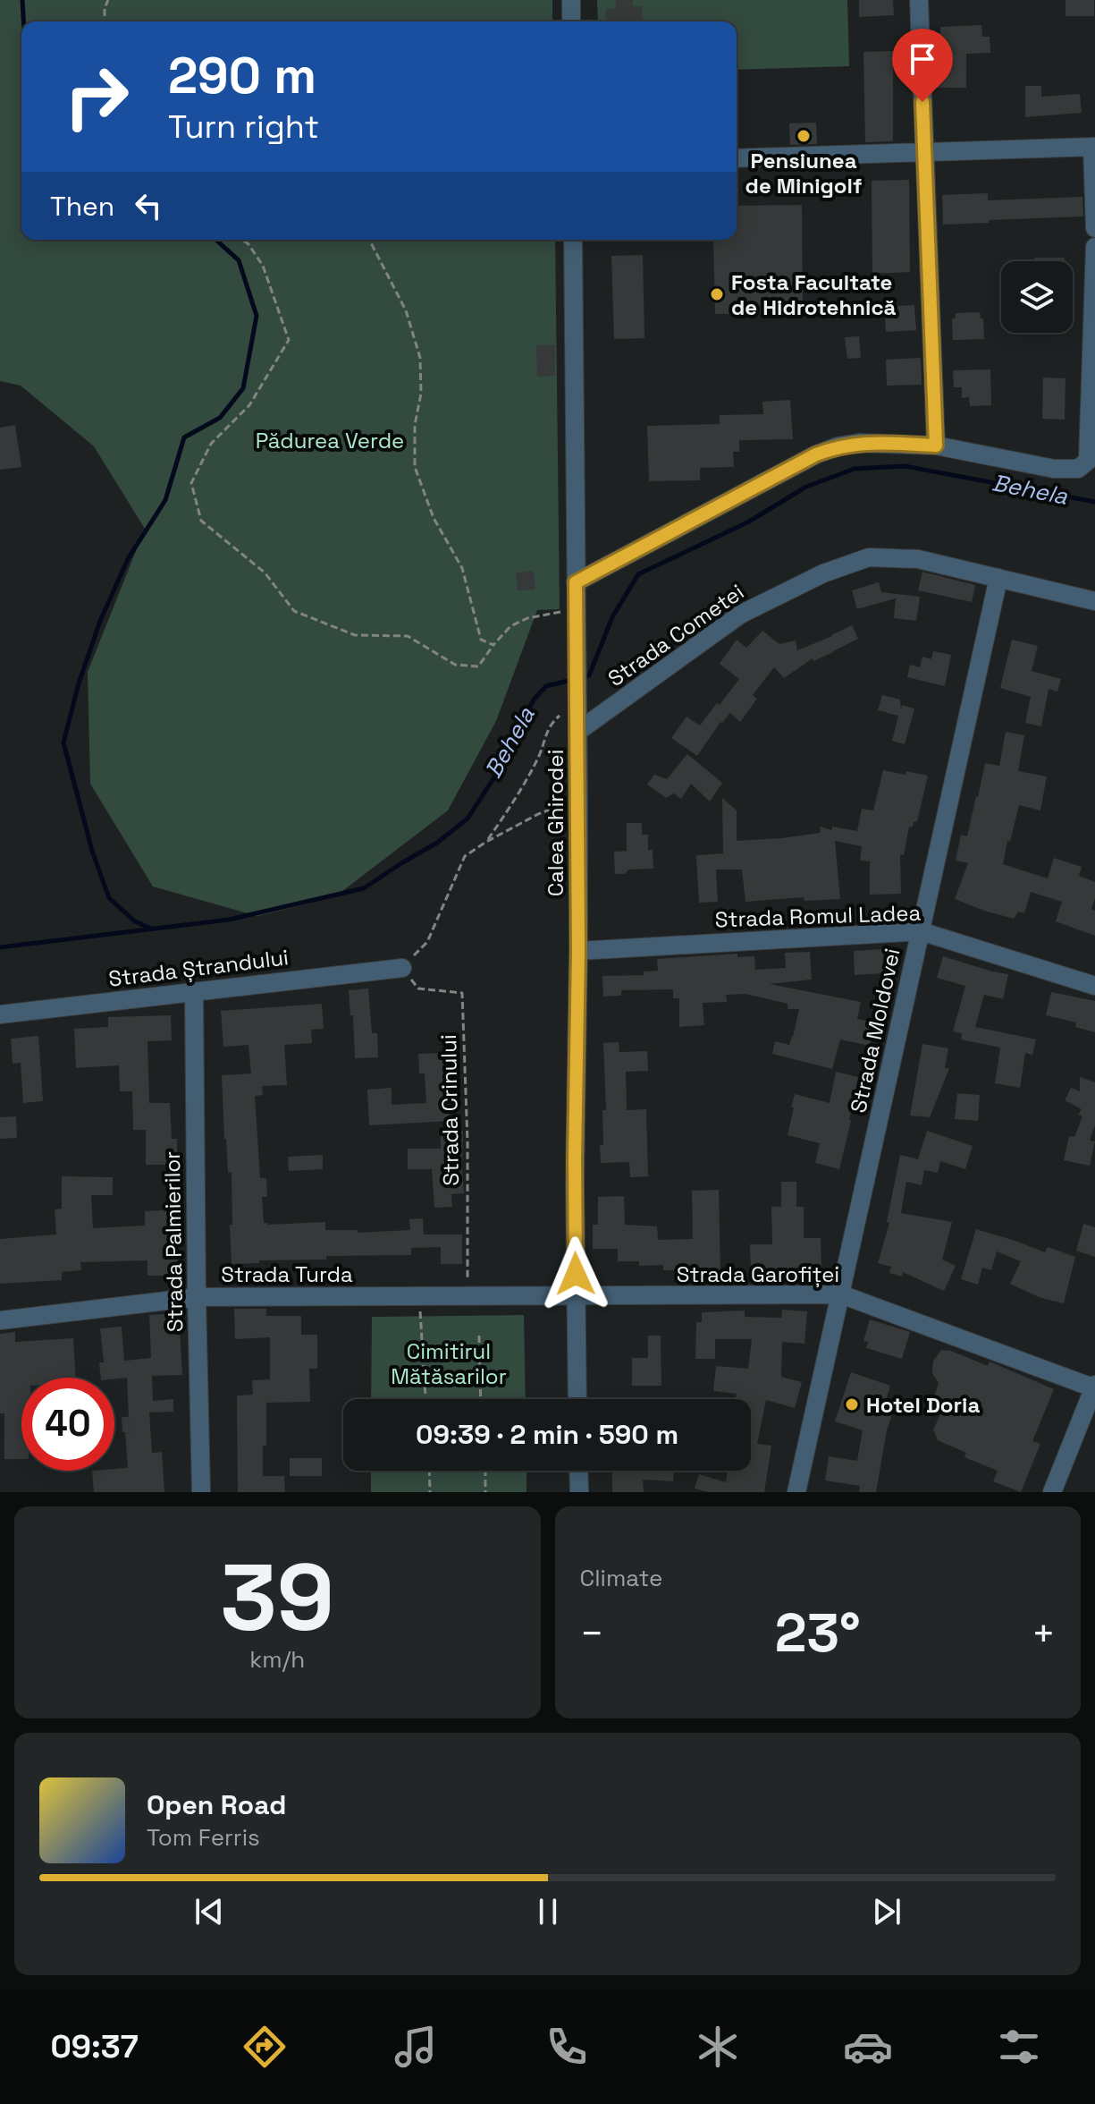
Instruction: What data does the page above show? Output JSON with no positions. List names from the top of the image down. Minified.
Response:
{"streets":{"street":["Strada Cometei","Calea Ghirodei","Strada Romul Ladea","Strada Ștrandului","Strada Moldovei","Strada Palmierilor","Strada Turda","Strada Garofiței"],"path":["Strada Crinului"]},"crossings":[["Strada Cometei","Calea Ghirodei"],["Strada Cometei","Strada Moldovei"],["Calea Ghirodei","Strada Romul Ladea"],["Calea Ghirodei","Strada Turda"],["Calea Ghirodei","Strada Garofiței"],["Strada Romul Ladea","Strada Moldovei"],["Strada Ștrandului","Strada Crinului"],["Strada Ștrandului","Strada Palmierilor"],["Strada Moldovei","Strada Garofiței"],["Strada Crinului","Strada Turda"],["Strada Palmierilor","Strada Turda"],["Strada Turda","Strada Garofiței"]],"water":["Behela"],"parks":["Pădurea Verde","Cimitirul Mătăsarilor"],"places":["Pensiunea de Minigolf","Fosta Facultate de Hidrotehnică","Hotel Doria"],"page":{"turn":["290 m","Turn right"],"then":"Then","limit":"40","trip":"09:39 · 2 min · 590 m","tile":[["39","km/h"],"Climate"],"heat":["−","23°","+"],"song":["Open Road","Tom Ferris"],"tabs":"09:37"}}
